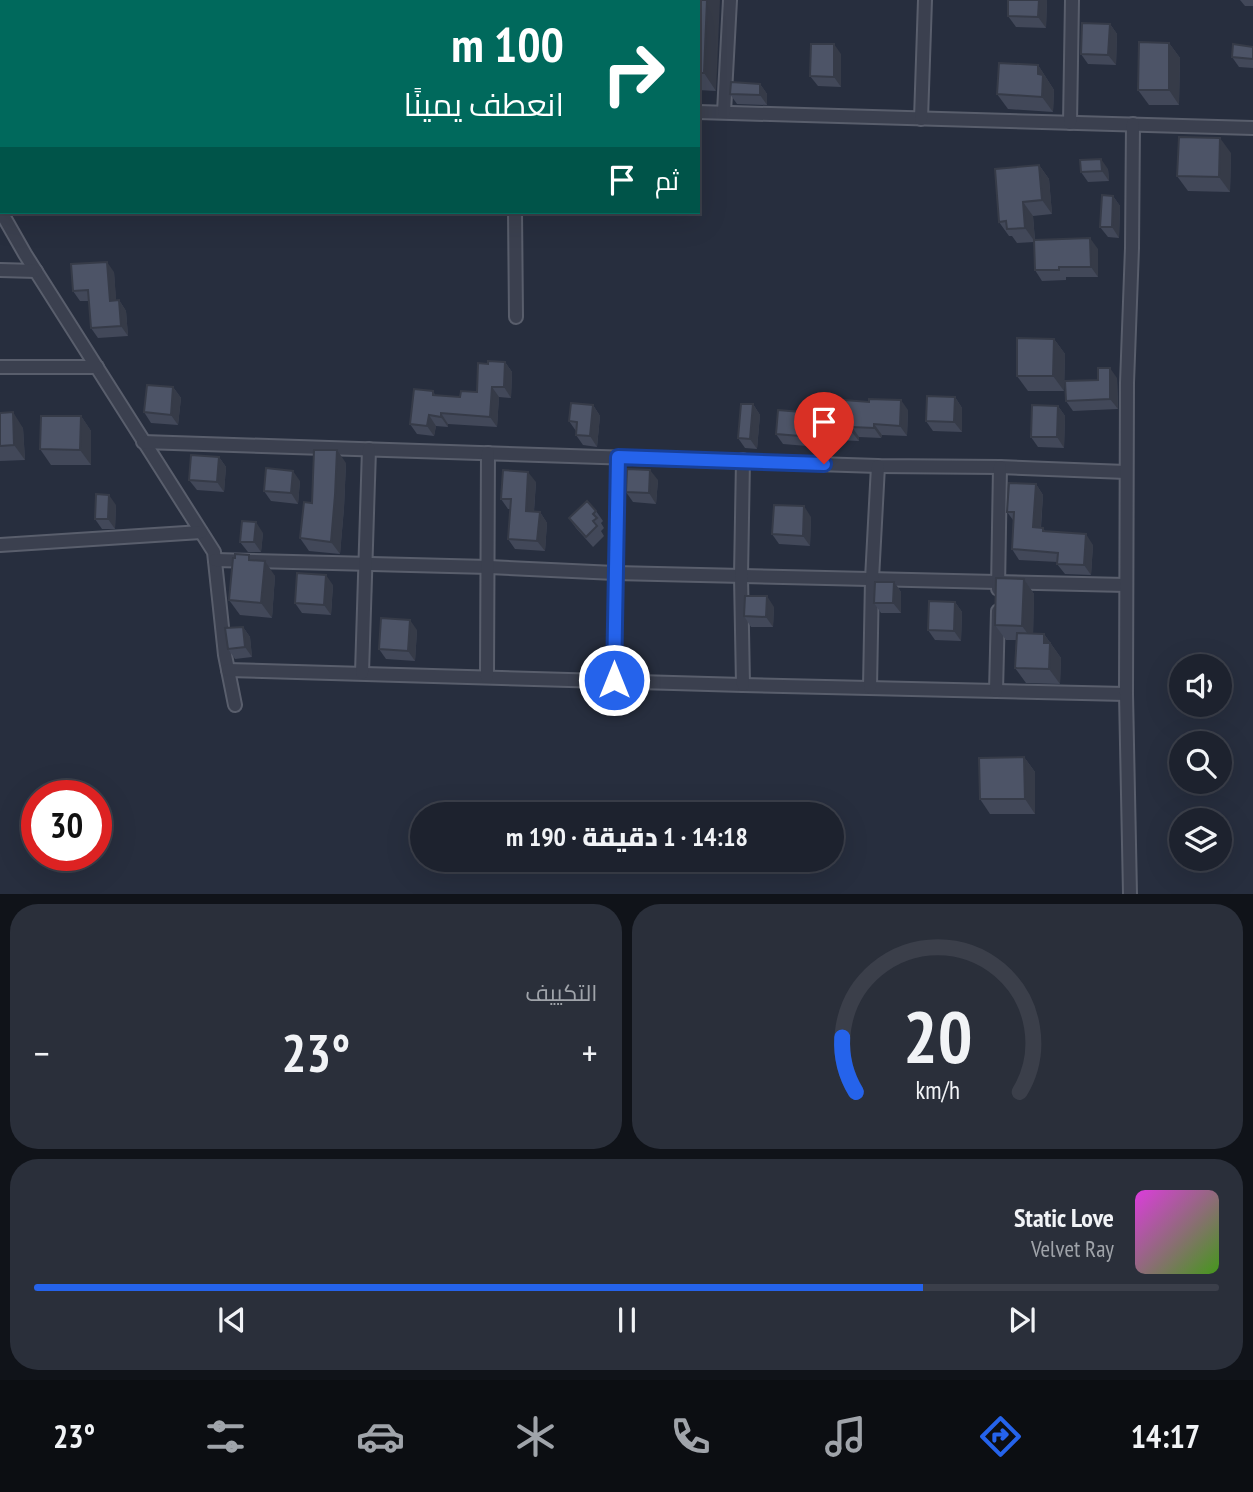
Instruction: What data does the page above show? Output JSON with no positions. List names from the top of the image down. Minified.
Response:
{"page":{"turn":["100 m","انعطف يمينًا"],"then":"ثم","limit":"30","trip":"14:18 · 1 دقيقة · 190 m","tile":"التكييف","heat":["−","23°","+"],"song":["Static Love","Velvet Ray"],"tabs":["14:17","23°"],"gauge":["20","km/h"]}}
